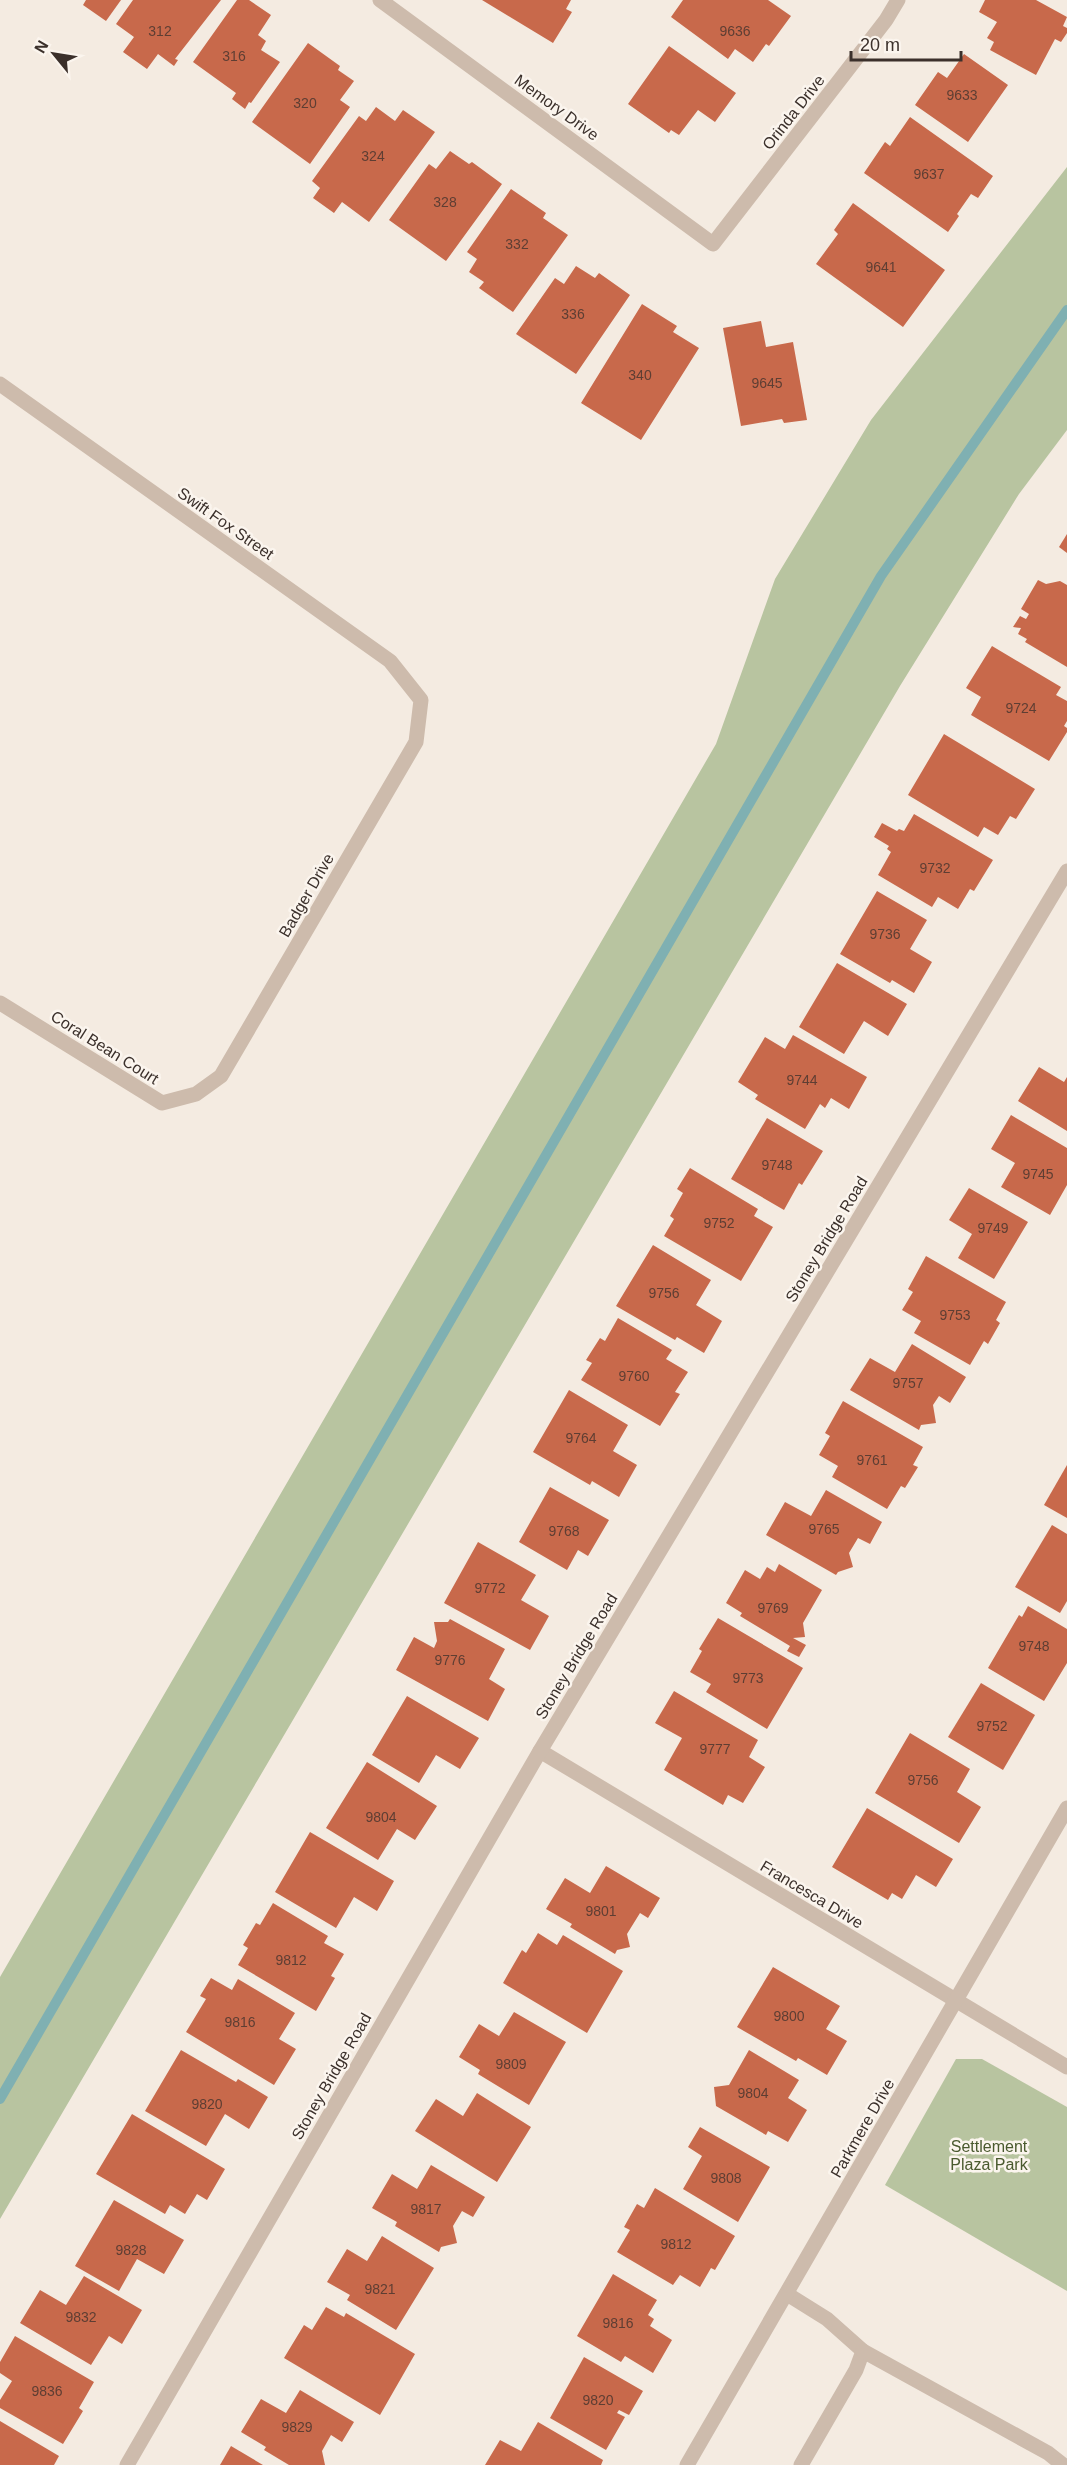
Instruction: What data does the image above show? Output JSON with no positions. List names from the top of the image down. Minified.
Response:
{"streets":{"street":["Memory Drive","Orinda Drive","Swift Fox Street","Badger Drive","Coral Bean Court","Stoney Bridge Road","Francesca Drive","Parkmere Drive"]},"crossings":[["Memory Drive","Orinda Drive"],["Swift Fox Street","Badger Drive"],["Badger Drive","Coral Bean Court"],["Stoney Bridge Road","Francesca Drive"],["Francesca Drive","Parkmere Drive"]],"parks":["Settlement Plaza Park"],"house_numbers":["312","9636","316","9633","320","324","9637","328","332","9641","336","340","9645","9724","9732","9736","9744","9748","9745","9752","9749","9756","9753","9760","9757","9764","9761","9765","9768","9772","9769","9748","9776","9773","9752","9777","9756","9804","9801","9812","9800","9816","9809","9804","9820","9808","9817","9812","9828","9821","9832","9816","9836","9820","9829"],"scale_bar":"20 m","north":"top left"}
